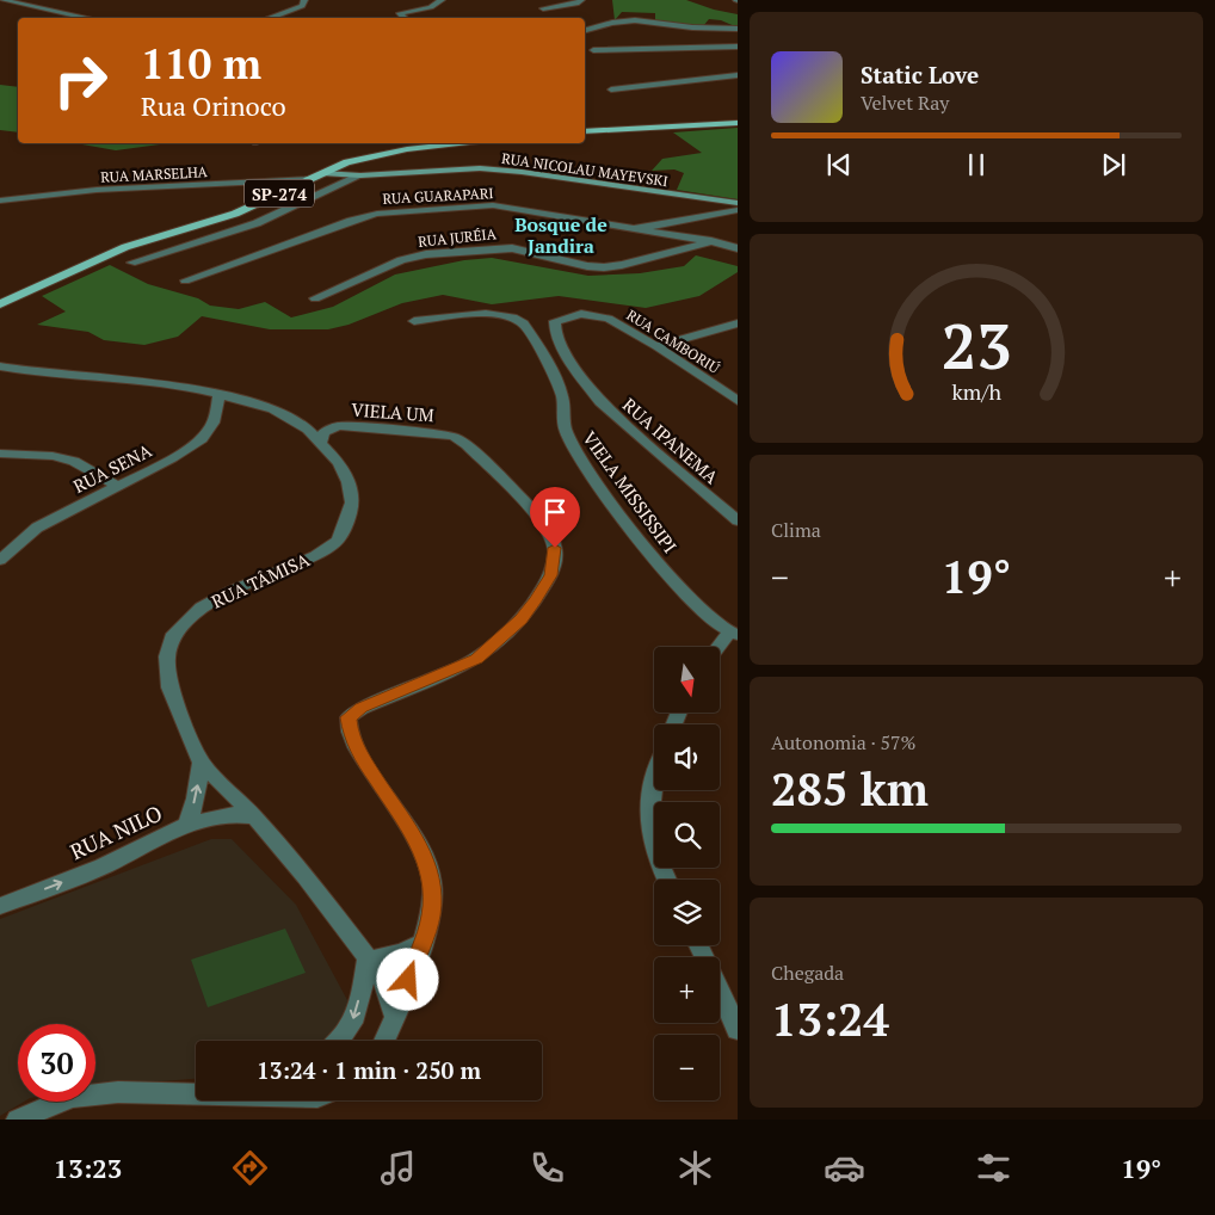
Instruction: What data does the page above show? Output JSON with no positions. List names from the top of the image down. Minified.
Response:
{"streets":{"main road":["SP-274"],"street":["RUA NICOLAU MAYEVSKI","RUA MARSELHA","RUA GUARAPARI","RUA JURÉIA","RUA CAMBORIÚ","VIELA UM","RUA IPANEMA","RUA SENA","VIELA MISSISSIPI","RUA TÂMISA","RUA NILO"]},"crossings":[["RUA NICOLAU MAYEVSKI","SP-274"],["RUA MARSELHA","SP-274"],["RUA CAMBORIÚ","RUA IPANEMA"],["VIELA UM","RUA TÂMISA"],["RUA SENA","RUA TÂMISA"],["RUA TÂMISA","RUA NILO"]],"one_way":["RUA NILO"],"districts":["Bosque de Jandira"],"north":"bottom","page":{"turn":["110 m","Rua Orinoco"],"song":["Static Love","Velvet Ray"],"tile":["Clima",["Autonomia · 57%","285 km"],["Chegada","13:24"]],"heat":["−","19°","+"],"map_buttons":["+","−"],"limit":"30","trip":"13:24 · 1 min · 250 m","tabs":["13:23","19°"],"gauge":["23","km/h"]}}
